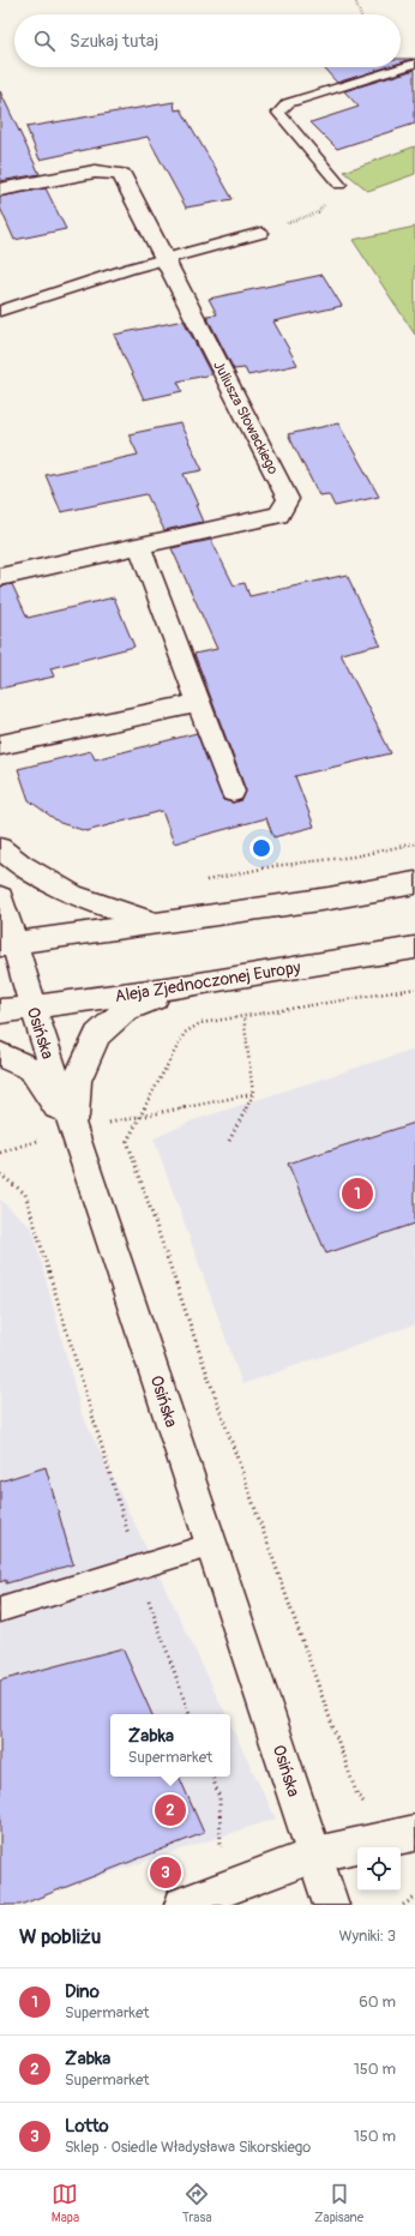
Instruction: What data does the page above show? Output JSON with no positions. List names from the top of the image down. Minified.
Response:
{"streets":{"street":["Juliusza Słowackiego","Aleja Zjednoczonej Europy","Osińska"]},"crossings":[["Aleja Zjednoczonej Europy","Osińska"]],"page":{"search":"Szukaj tutaj","pins":["1","2","3"],"popup":["Żabka","Supermarket"],"heading":["W pobliżu","Wyniki: 3"],"list":[{"mark":"1","name":"Dino","note":"Supermarket","value":"60 m"},{"mark":"2","name":"Żabka","note":"Supermarket","value":"150 m"},{"mark":"3","name":"Lotto","note":"Sklep · Osiedle Władysława Sikorskiego","value":"150 m"}],"nav":["Mapa","Trasa","Zapisane"]}}
